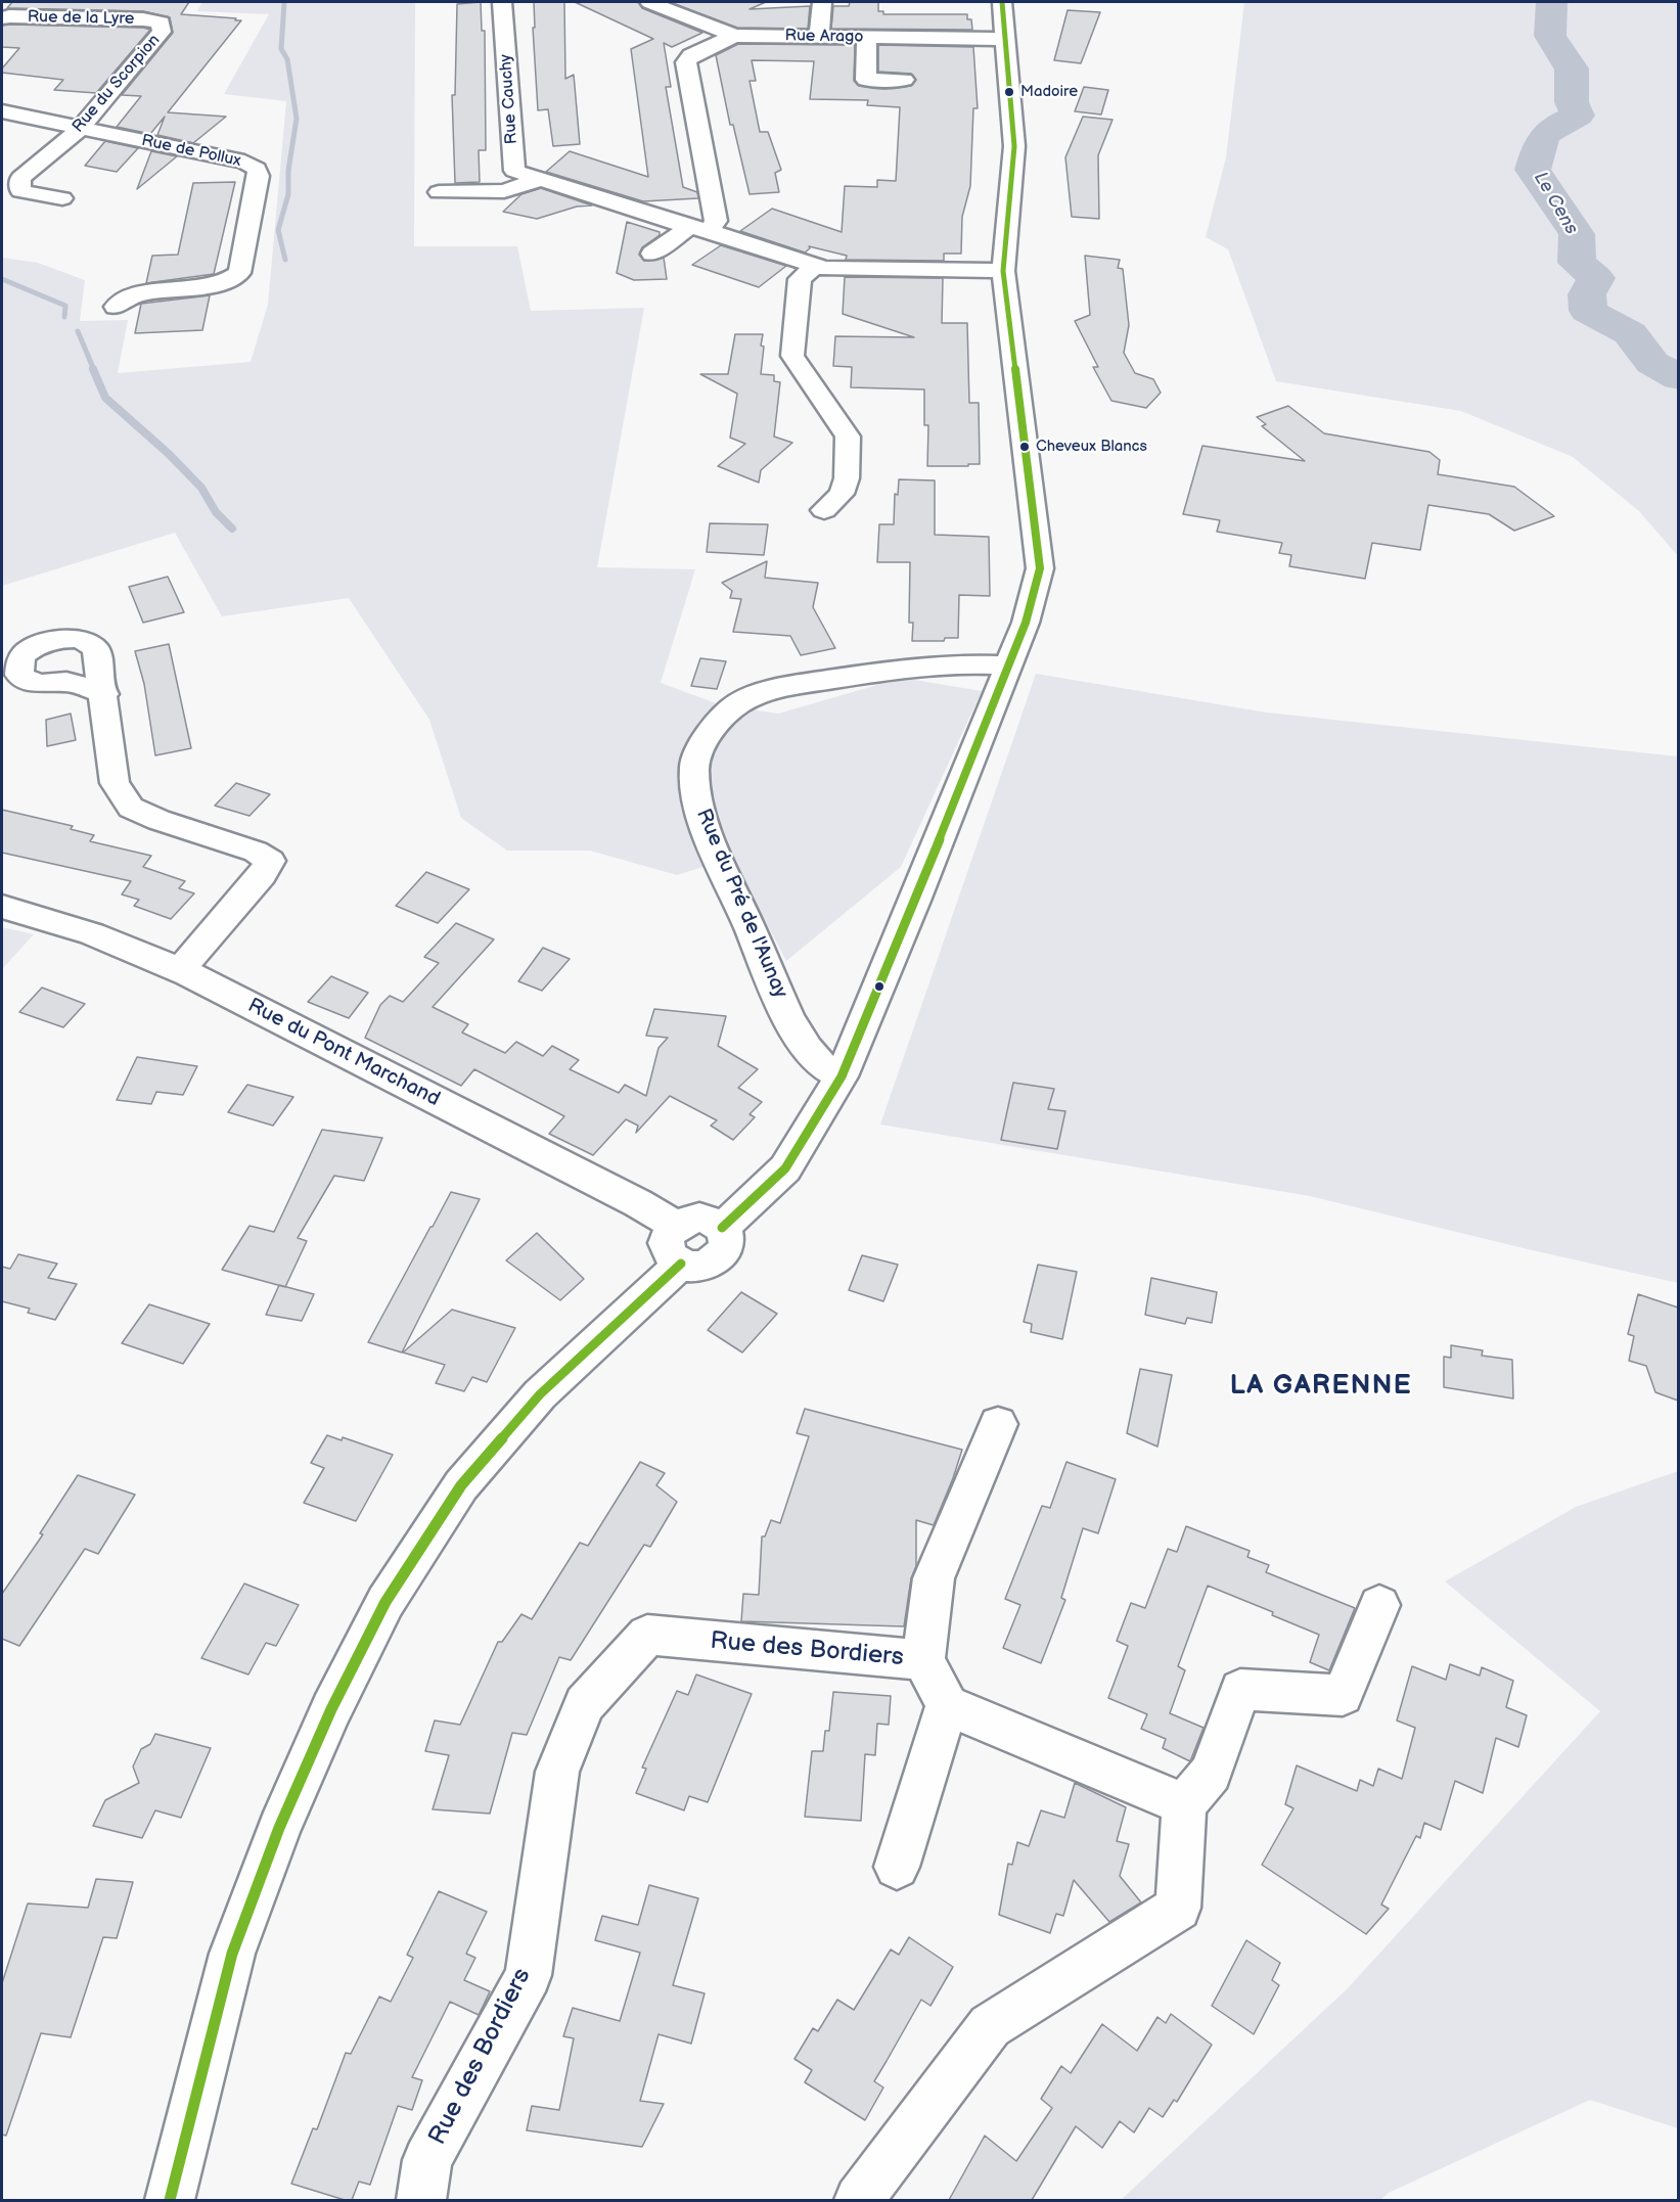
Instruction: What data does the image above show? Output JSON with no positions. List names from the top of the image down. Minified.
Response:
{"streets":{"street":["Rue de la Lyre","Rue Arago","Rue du Scorpion","Rue Cauchy","Rue de Pollux","Rue du Pré de l'Aunay","Rue du Pont Marchand","Rue des Bordiers"]},"crossings":[["Rue de la Lyre","Rue du Scorpion"],["Rue du Scorpion","Rue de Pollux"]],"districts":["LA GARENNE"],"water":["Le Cens"],"places":["Madoire","Cheveux Blancs"]}
